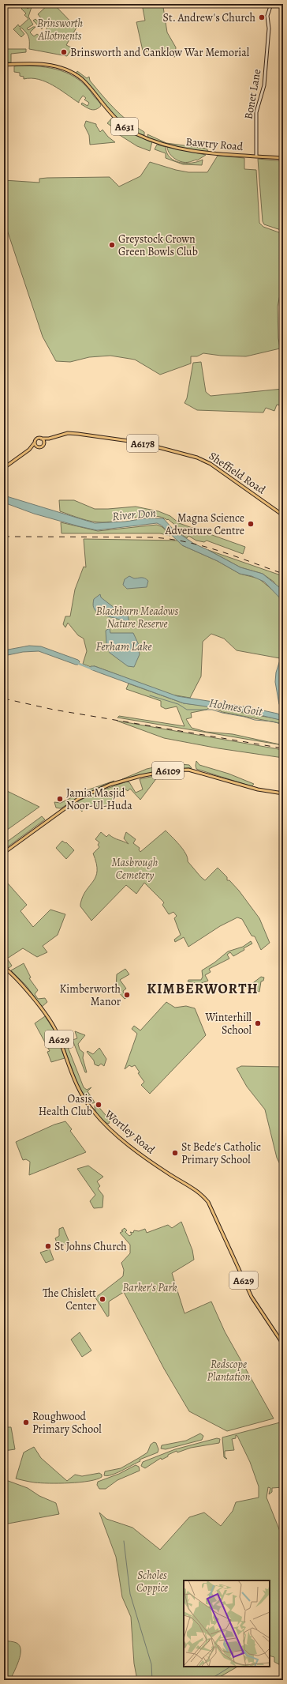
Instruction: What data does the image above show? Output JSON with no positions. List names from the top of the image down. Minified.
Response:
{"streets":{"main road":["Bonet Lane","A631","Bawtry Road","A6178","Sheffield Road","A6109","A629","Wortley Road"]},"crossings":[["Bonet Lane","Bawtry Road"]],"districts":["KIMBERWORTH"],"water":["River Don","Ferham Lake","Holmes Goit"],"parks":["Brinsworth Allotments","Blackburn Meadows Nature Reserve","Masbrough Cemetery","Barker's Park","Redscope Plantation","Scholes Coppice"],"places":["St. Andrew's Church","Brinsworth and Canklow War Memorial","Greystock Crown Green Bowls Club","Magna Science Adventure Centre","Jamia Masjid Noor-Ul-Huda","Kimberworth Manor","Winterhill School","Oasis Health Club","St Bede's Catholic Primary School","St Johns Church","The Chislett Center","Roughwood Primary School"]}
